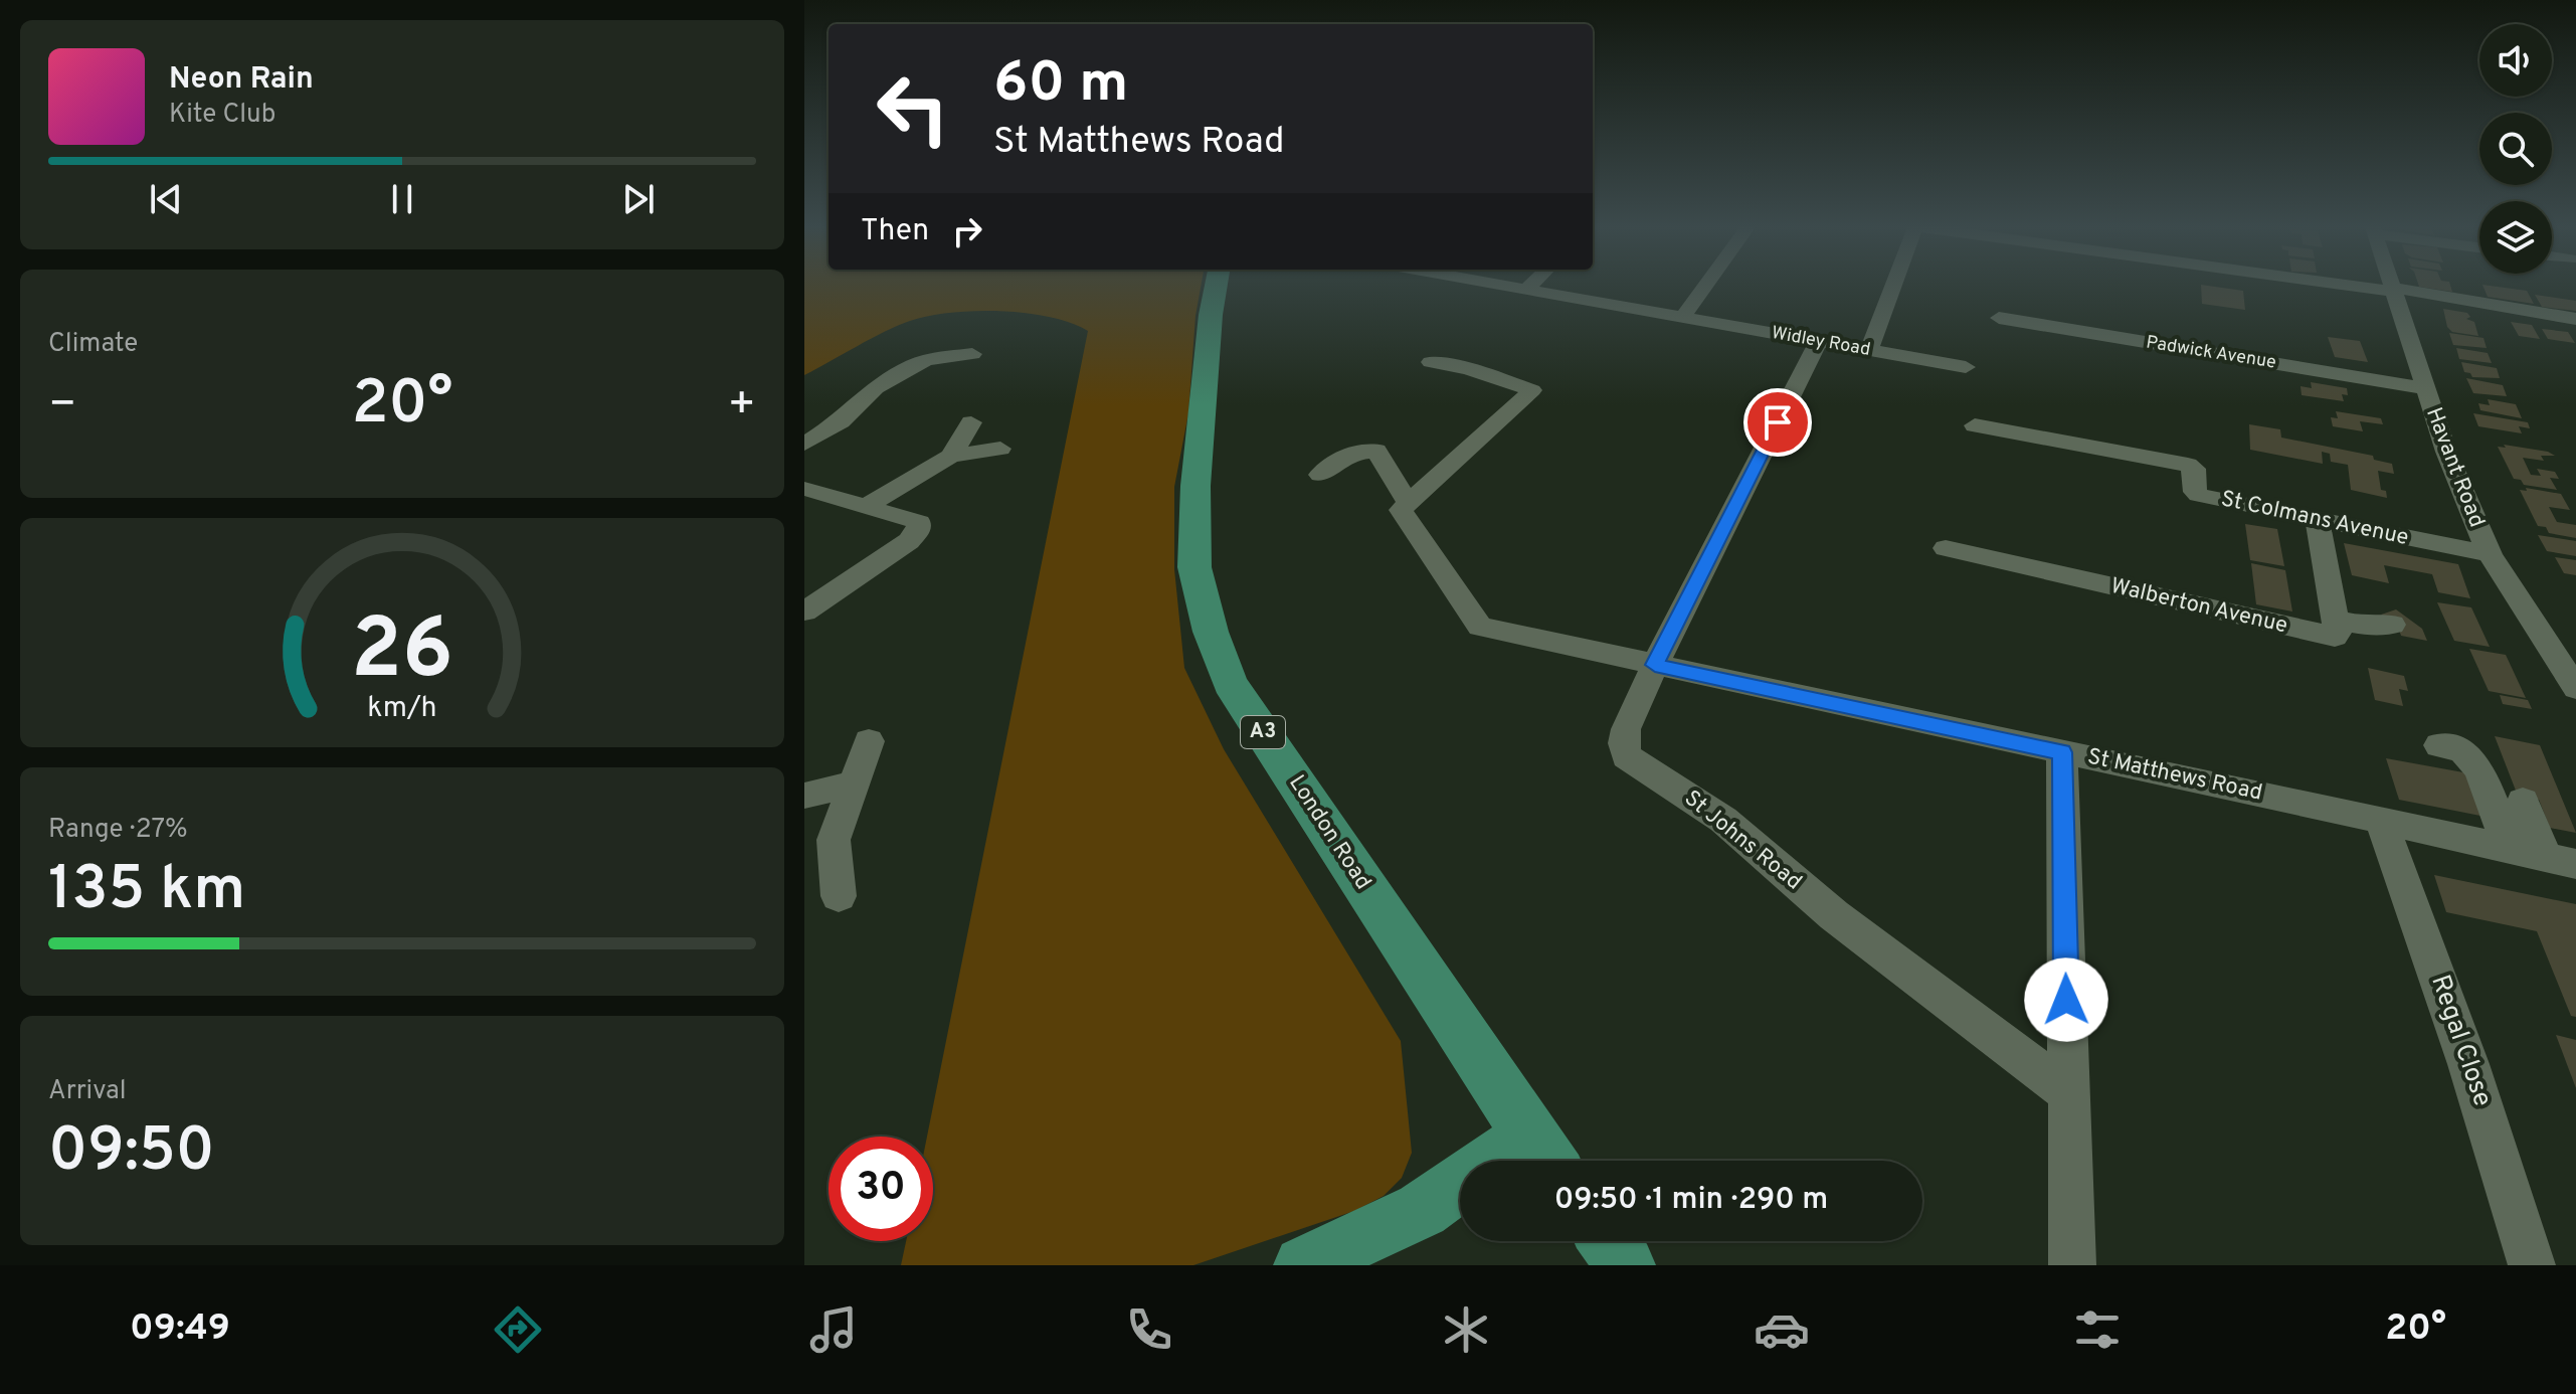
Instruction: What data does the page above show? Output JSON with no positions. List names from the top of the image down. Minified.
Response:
{"streets":{"main road":["A3","London Road"],"street":["Widley Road","Padwick Avenue","Havant Road","St Colmans Avenue","Walberton Avenue","St Matthews Road","St Johns Road","Regal Close"]},"crossings":[["Widley Road","St Johns Road"],["Padwick Avenue","Havant Road"],["Havant Road","St Colmans Avenue"],["St Matthews Road","St Johns Road"],["St Matthews Road","Regal Close"]],"page":{"turn":["60 m","St Matthews Road"],"song":["Neon Rain","Kite Club"],"then":"Then","tile":["Climate",["Range · 27%","135 km"],["Arrival","09:50"]],"heat":["−","20°","+"],"limit":"30","trip":"09:50 · 1 min · 290 m","tabs":["09:49","20°"],"gauge":["26","km/h"]}}
